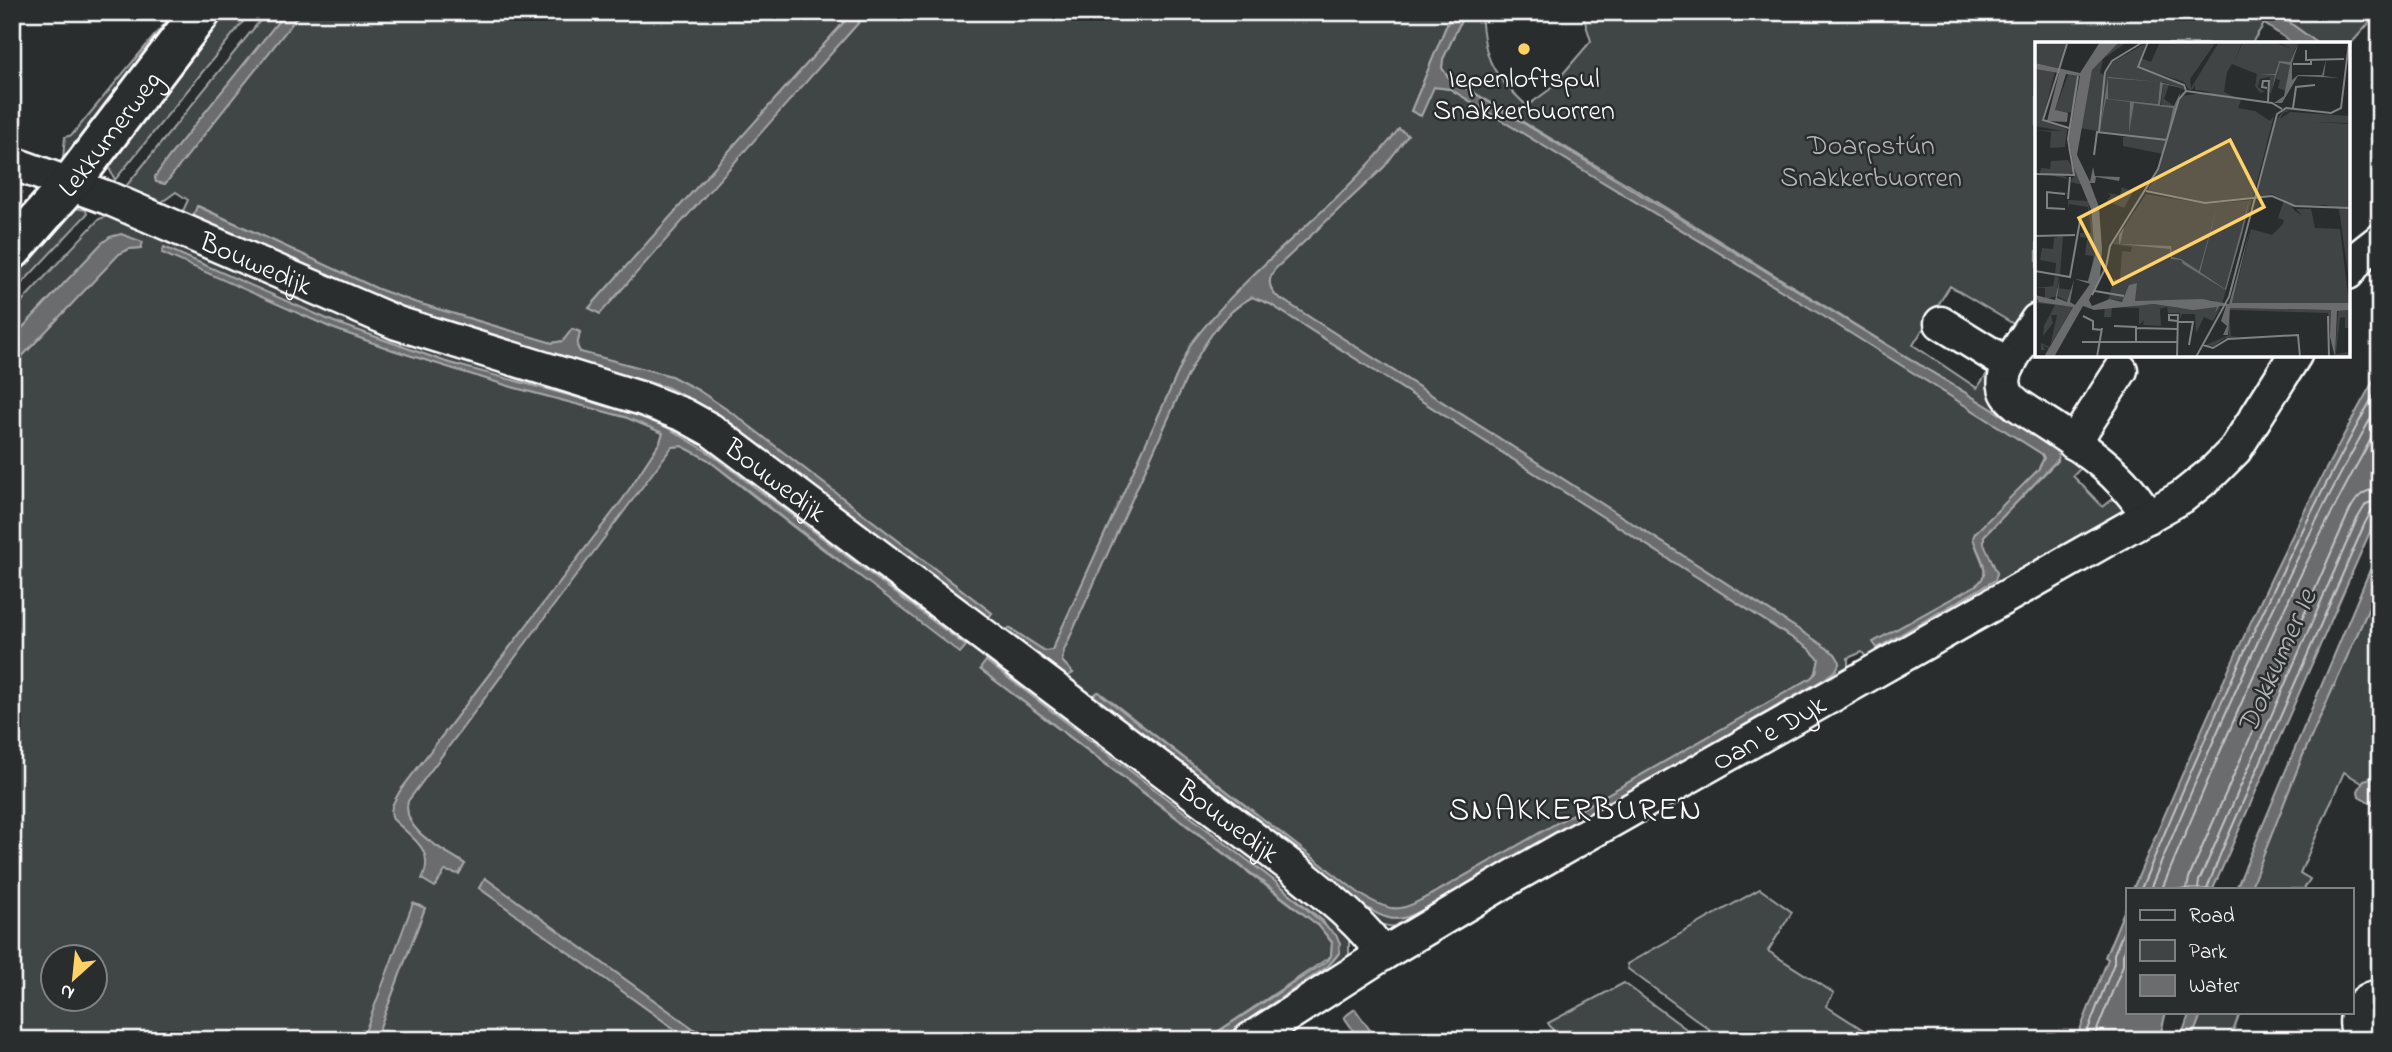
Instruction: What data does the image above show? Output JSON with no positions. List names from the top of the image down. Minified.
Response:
{"streets":{"main road":["Lekkumerweg"],"street":["Bouwedijk","Oan 'e Dyk"]},"crossings":[["Lekkumerweg","Bouwedijk"],["Bouwedijk","Oan 'e Dyk"]],"districts":["SNAKKERBUREN"],"water":["Dokkumer Ie"],"parks":["Doarpstún Snakkerbuorren"],"places":["Iepenloftspul Snakkerbuorren"],"legend":["Road","Park","Water"],"north":"bottom left"}
